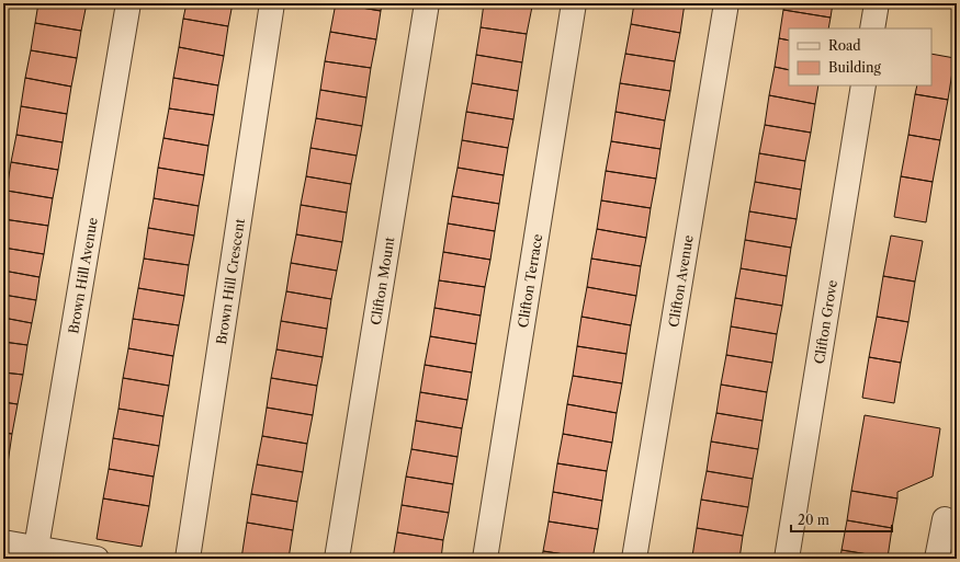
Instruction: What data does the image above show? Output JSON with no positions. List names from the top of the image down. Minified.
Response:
{"streets":{"street":["Brown Hill Avenue","Clifton Mount","Clifton Terrace","Clifton Avenue","Brown Hill Crescent","Clifton Grove"]},"legend":["Road","Building"],"scale_bar":"20 m"}
